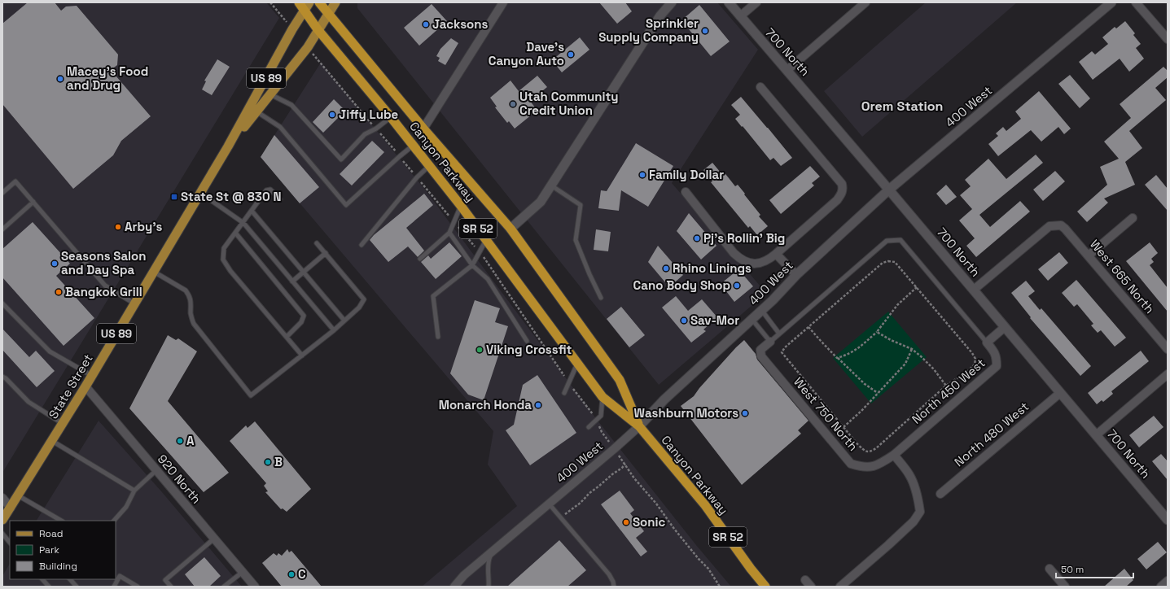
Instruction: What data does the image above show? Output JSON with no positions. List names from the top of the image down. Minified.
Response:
{"streets":{"highway":["Canyon Parkway","SR 52"],"main road":["US 89","State Street"],"street":["700 North","400 West","West 665 North","North 450 West","West 750 North","North 480 West","920 North"]},"crossings":[["700 North","400 West"],["700 North","West 665 North"],["700 North","North 450 West"],["700 North","North 480 West"],["400 West","Canyon Parkway"],["Canyon Parkway","State Street"],["State Street","920 North"],["North 450 West","West 750 North"]],"districts":["Orem Station"],"places":{"other":["Jacksons","Sprinkler Supply Company","Dave's Canyon Auto","Macey's Food and Drug","Utah Community Credit Union","Jiffy Lube","Family Dollar","Arby's","Pj's Rollin' Big","Seasons Salon and Day Spa","Rhino Linings","Cano Body Shop","Bangkok Grill","Sav-Mor","Viking Crossfit","Monarch Honda","Washburn Motors","A","B","Sonic","C"],"transit":["State St @ 830 N"]},"legend":["Road","Park","Building"],"scale_bar":"50 m"}
